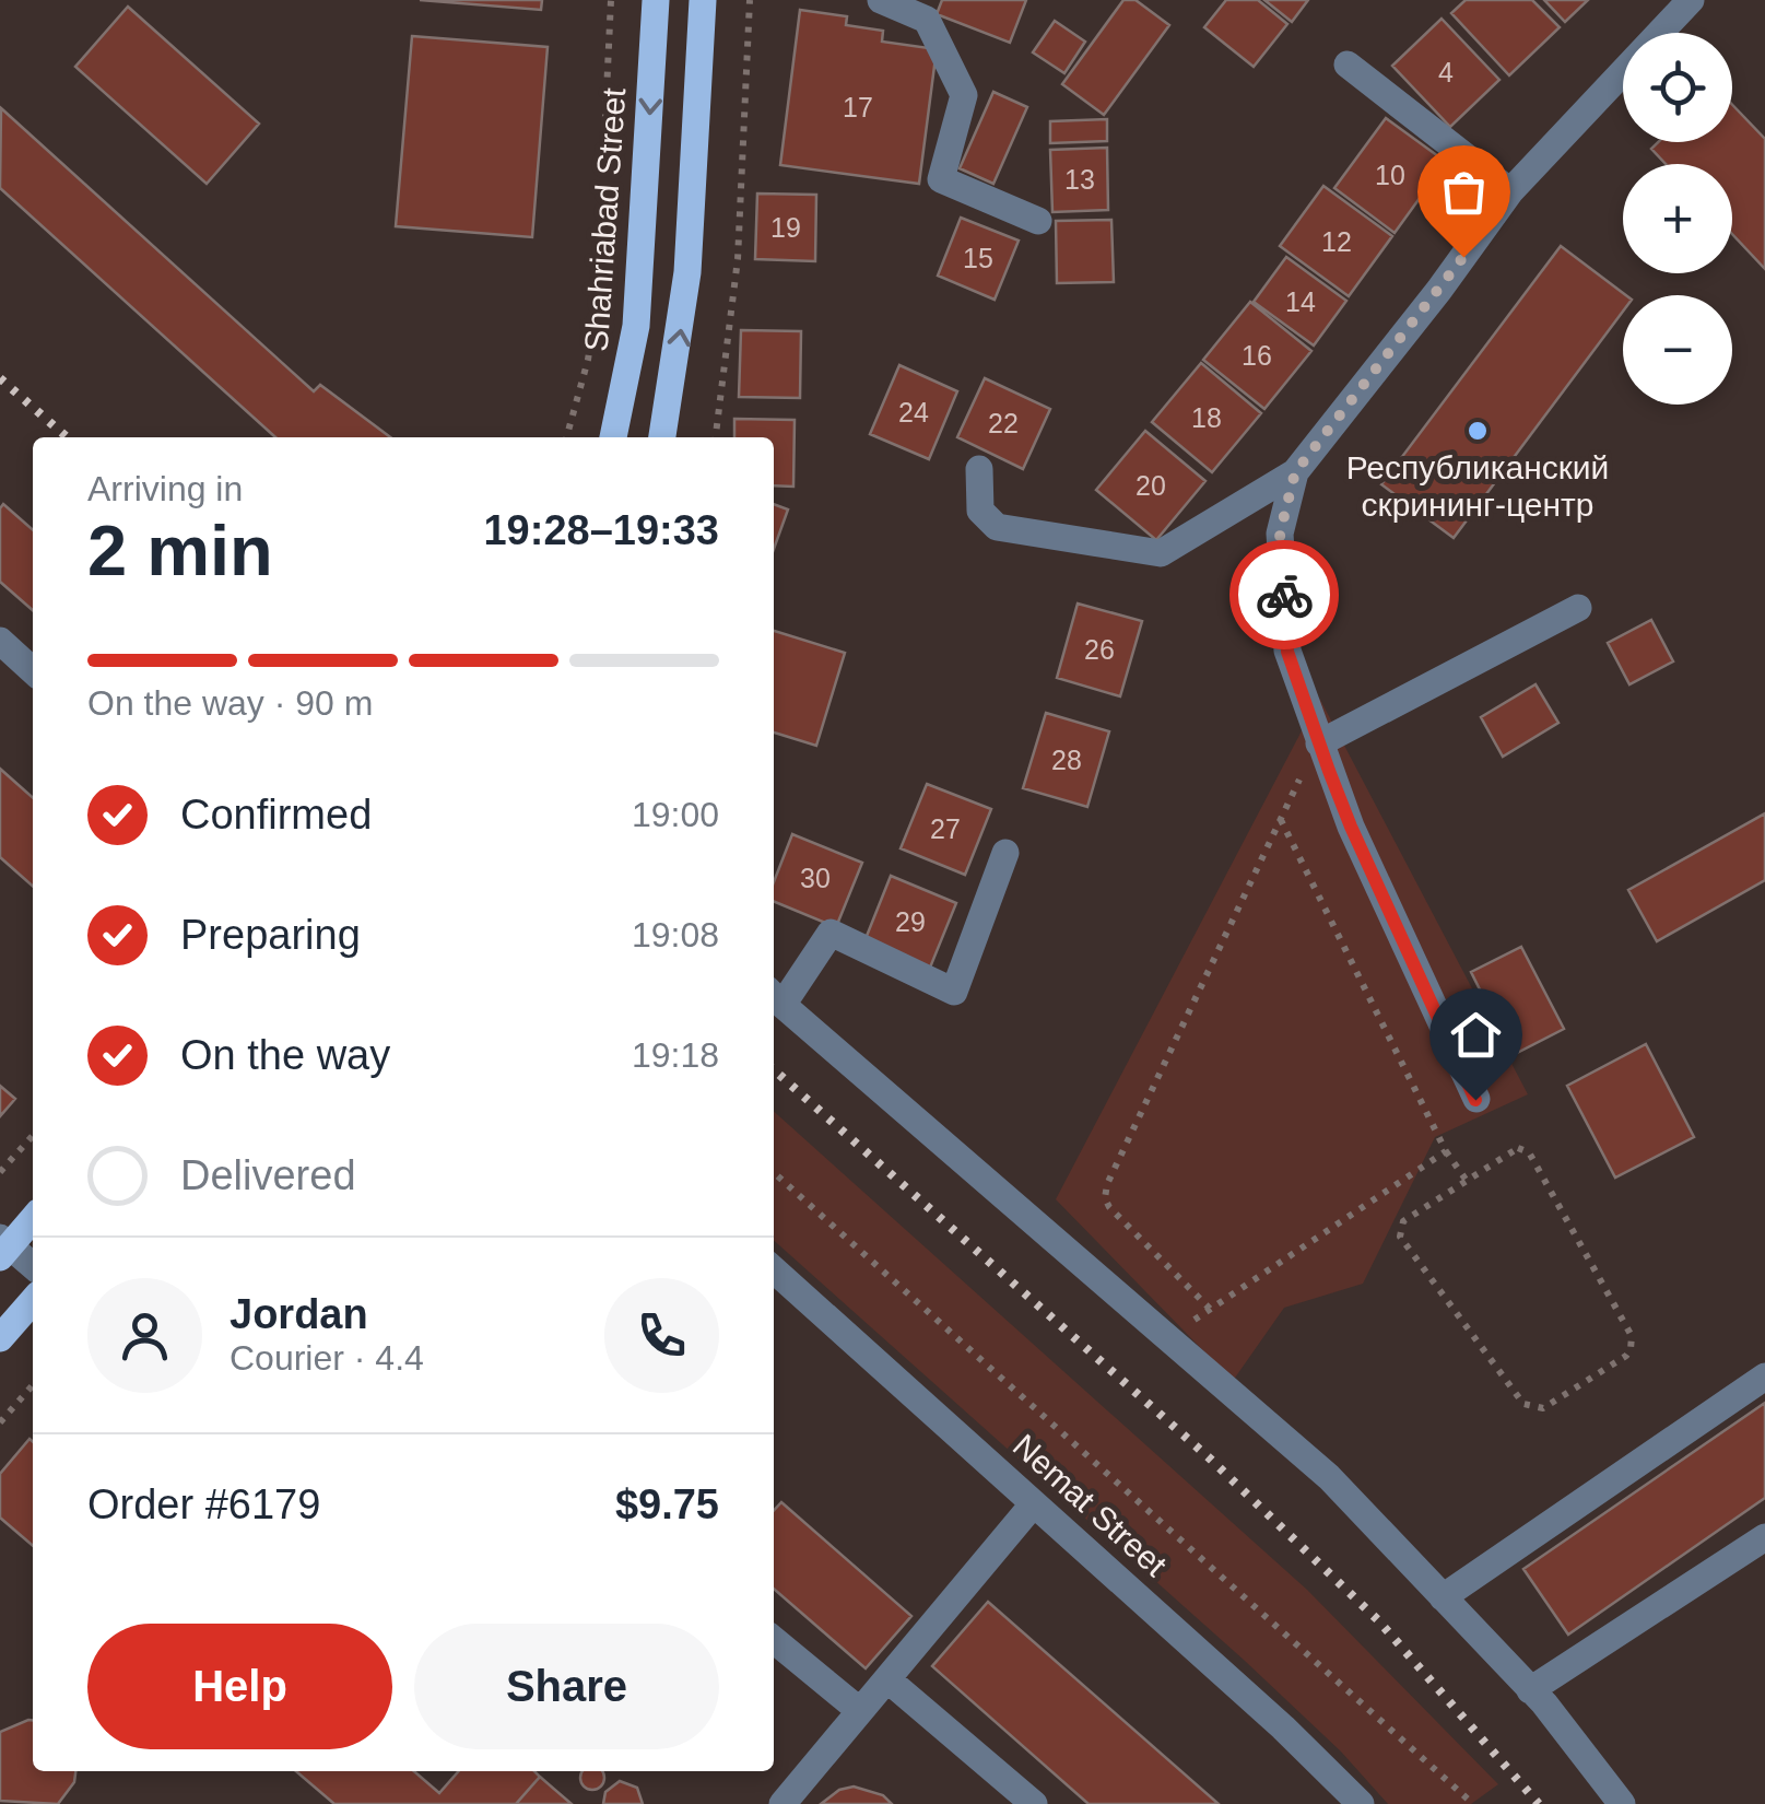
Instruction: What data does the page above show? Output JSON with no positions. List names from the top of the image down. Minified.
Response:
{"streets":{"main road":["Shahriabad Street"],"street":["Nemat Street"]},"places":["Республиканский скрининг-центр"],"house_numbers":["4","17","10","13","19","12","15","14","16","24","18","22","20","26","28","27","30","29"],"page":{"map_buttons":["+","−"],"heading":["2 min","Arriving in","19:28–19:33"],"panel":["Jordan","Courier · 4.4","Order #6179","$9.75"],"bar":"On the way · 90 m","list":[["Confirmed","19:00"],["Preparing","19:08"],["On the way","19:18"],"Delivered"],"buttons":["Help","Share"]}}
